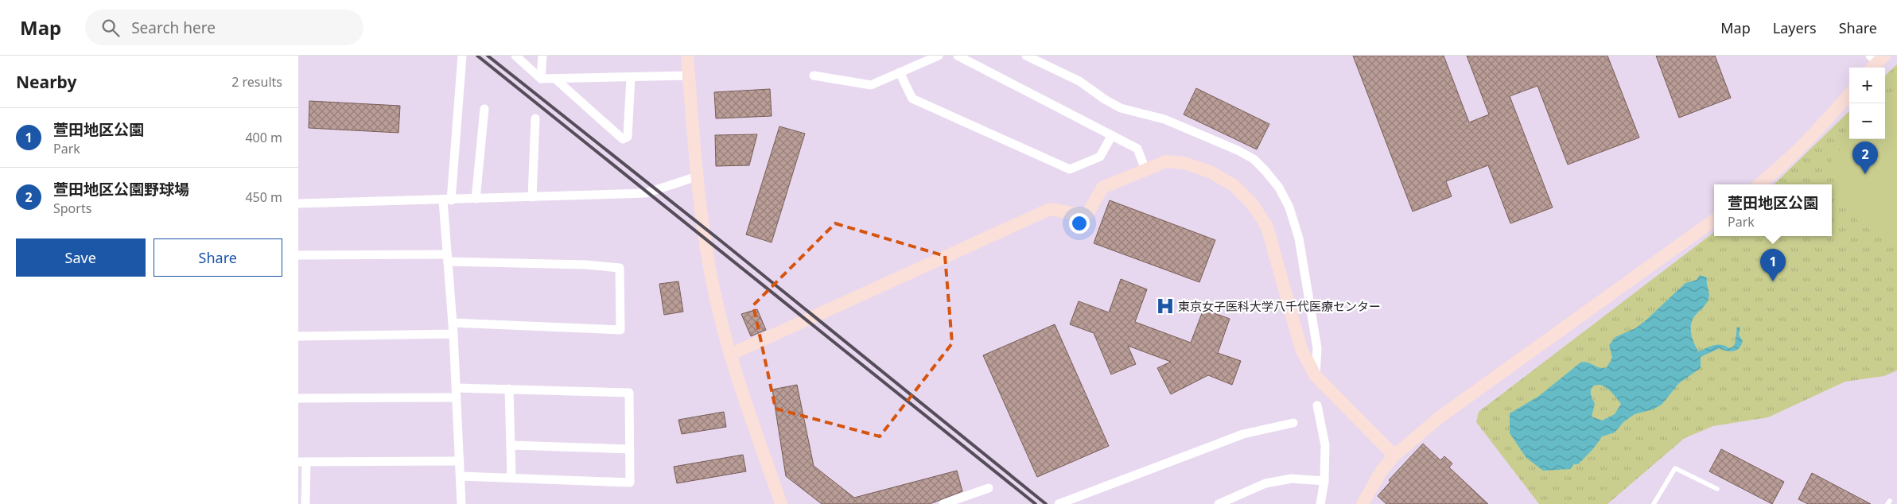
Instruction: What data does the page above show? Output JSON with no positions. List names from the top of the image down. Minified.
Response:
{"places":{"hospital":["東京女子医科大学八千代医療センター"]},"page":{"header":"Map","search":"Search here","nav":["Map","Layers","Share"],"heading":["Nearby","2 results"],"map_buttons":["+","−"],"list":[{"mark":"1","name":"萱田地区公園","note":"Park","value":"400 m"},{"mark":"2","name":"萱田地区公園野球場","note":"Sports","value":"450 m"}],"pins":["2","1"],"popup":["萱田地区公園","Park"],"buttons":["Save","Share"]}}
